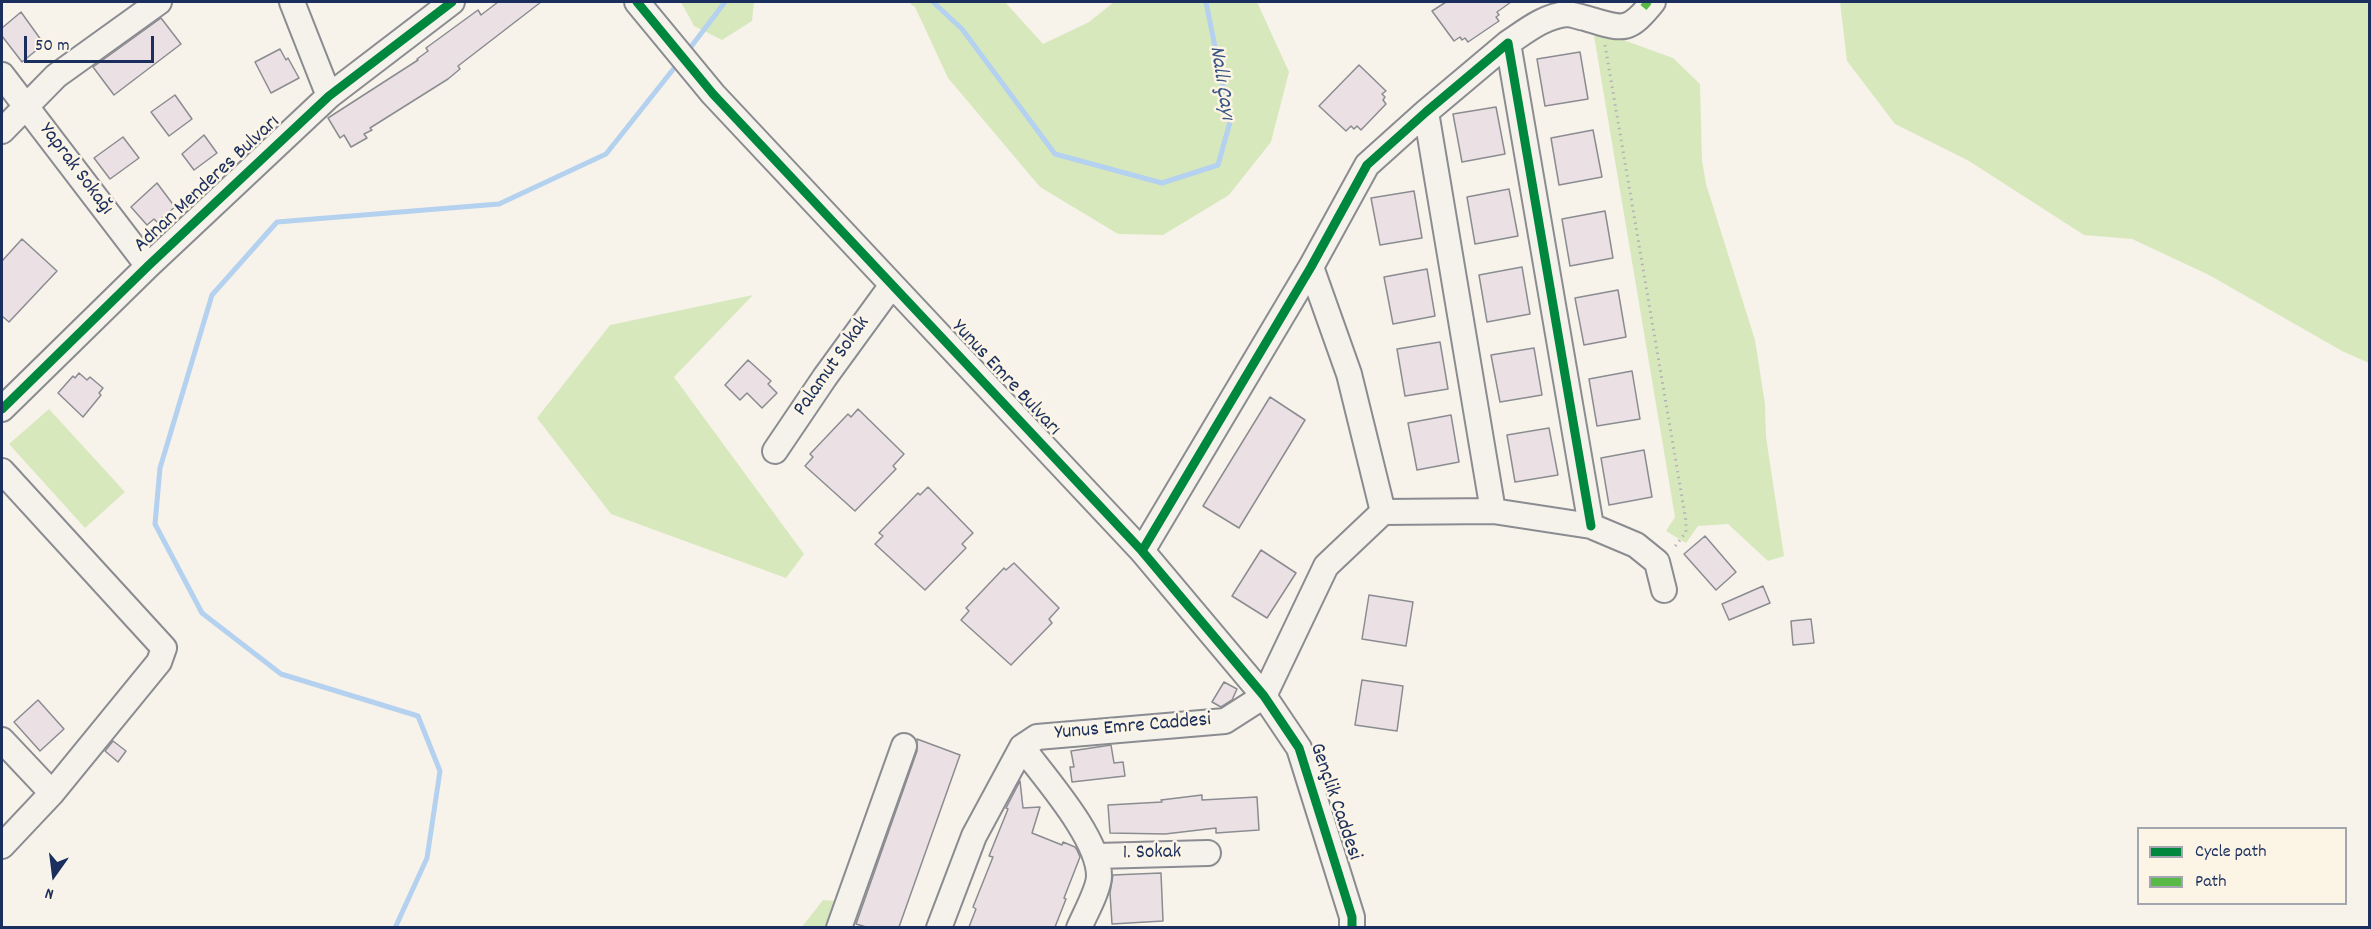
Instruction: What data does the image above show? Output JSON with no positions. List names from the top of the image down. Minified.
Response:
{"streets":{"street":["Yaprak Sokağı","Adnan Menderes Bulvarı","Palamut Sokak","Yunus Emre Bulvarı","Yunus Emre Caddesi","Gençlik Caddesi","1. Sokak"]},"crossings":[["Yaprak Sokağı","Adnan Menderes Bulvarı"],["Palamut Sokak","Yunus Emre Bulvarı"],["Yunus Emre Bulvarı","Yunus Emre Caddesi"],["Yunus Emre Bulvarı","Gençlik Caddesi"],["Yunus Emre Caddesi","Gençlik Caddesi"]],"water":["Nallı Çayı"],"legend":["Cycle path","Path"],"scale_bar":"50 m","north":"bottom"}
